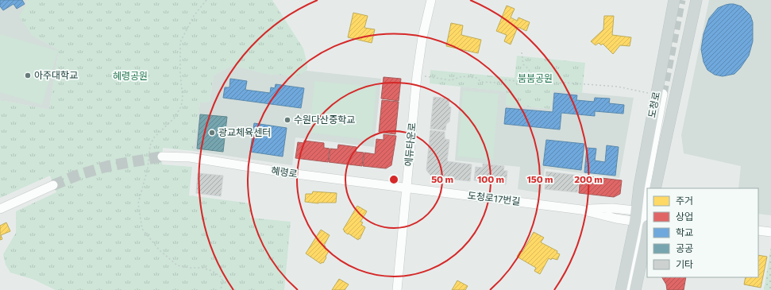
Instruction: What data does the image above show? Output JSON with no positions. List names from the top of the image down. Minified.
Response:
{"streets":{"main road":["도청로"],"street":["에듀타운로","혜령로","도청로17번길"]},"crossings":[["도청로","도청로17번길"],["에듀타운로","혜령로"],["에듀타운로","도청로17번길"],["혜령로","도청로17번길"]],"parks":["혜령공원","붐붐공원"],"places":["아주대학교","수원다산중학교","광교체육센터"],"legend":["주거","상업","학교","공공","기타"],"rings":["50 m","100 m","150 m","200 m"]}
